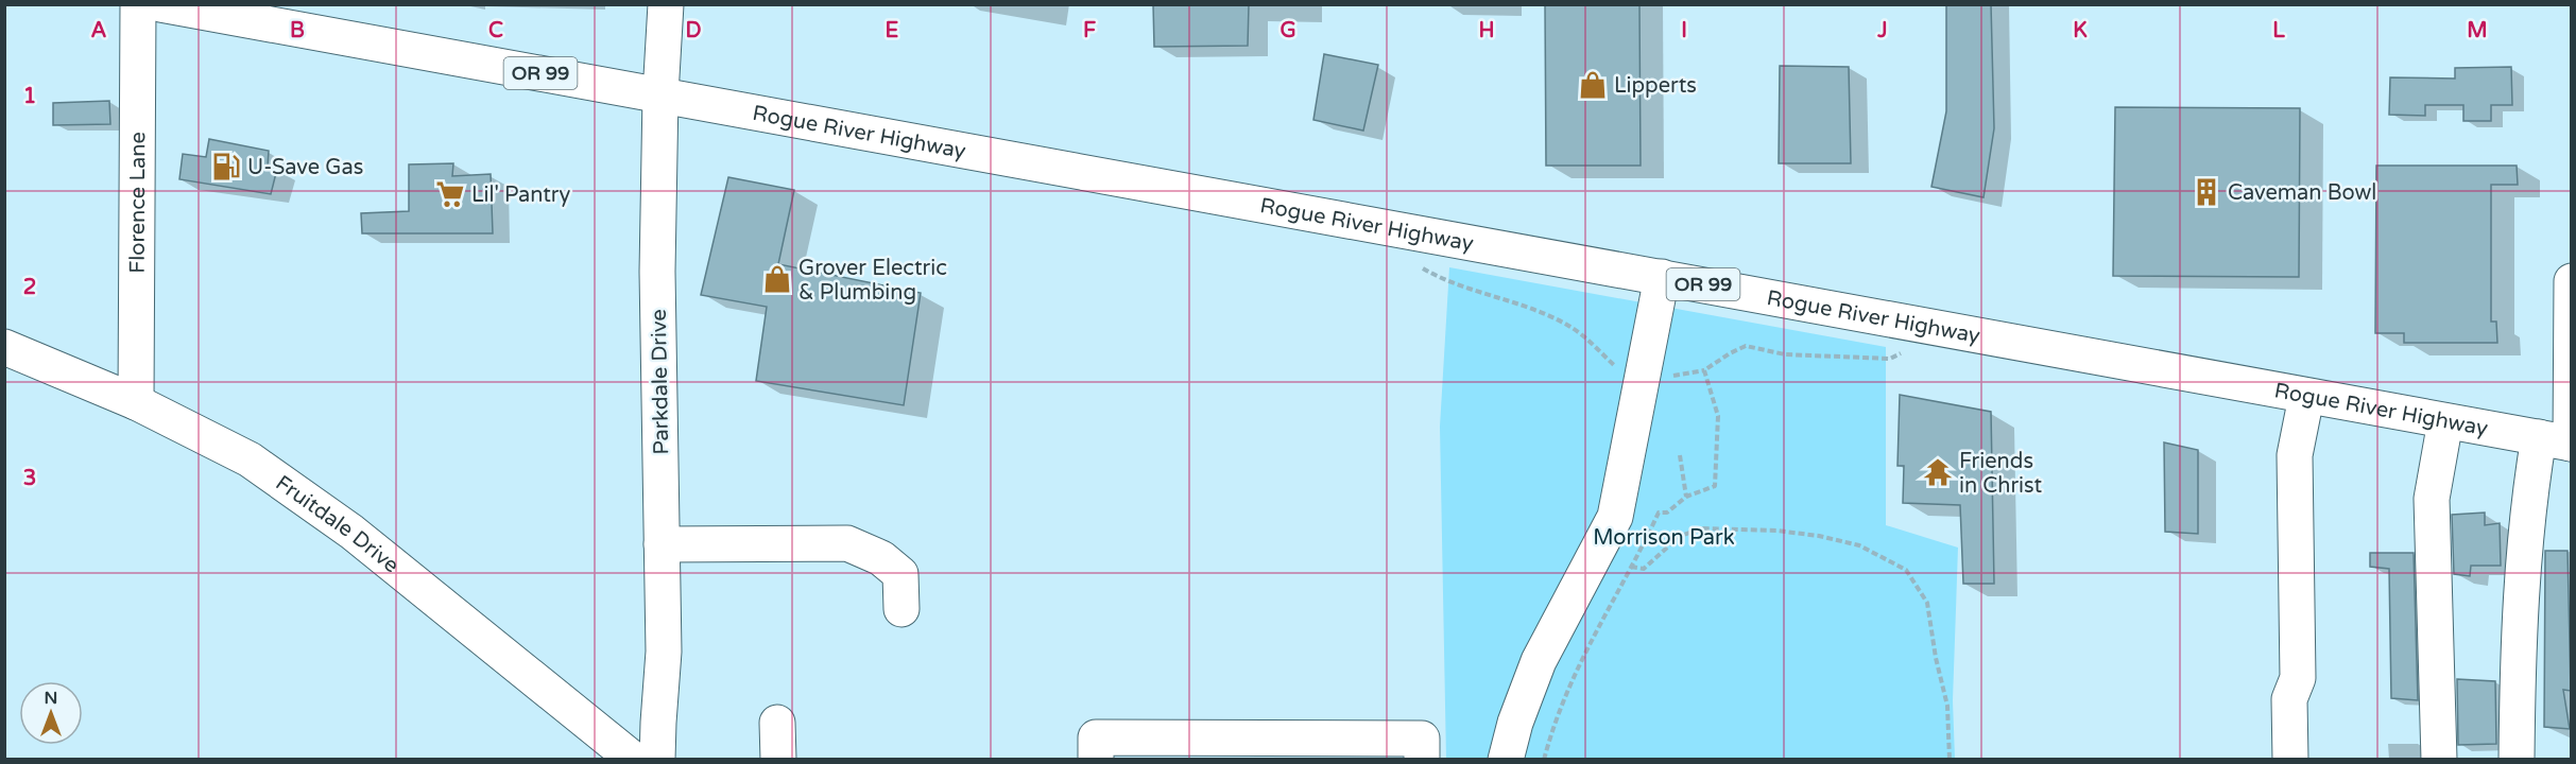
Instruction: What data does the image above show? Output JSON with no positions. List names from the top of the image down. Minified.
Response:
{"streets":{"main road":["OR 99","Rogue River Highway","Florence Lane","Parkdale Drive","Fruitdale Drive"]},"crossings":[["Rogue River Highway","Parkdale Drive"],["Florence Lane","Fruitdale Drive"]],"parks":["Morrison Park"],"places":{"shop":["Lipperts","Grover Electric & Plumbing"],"fuel station":["U-Save Gas"],"building":["Caveman Bowl"],"supermarket":["Lil' Pantry"],"temple":["Friends in Christ"]},"north":"top","grid":{"columns":["A","B","C","D","E","F","G","H","I","J","K","L","M"],"rows":["1","2","3"]}}
